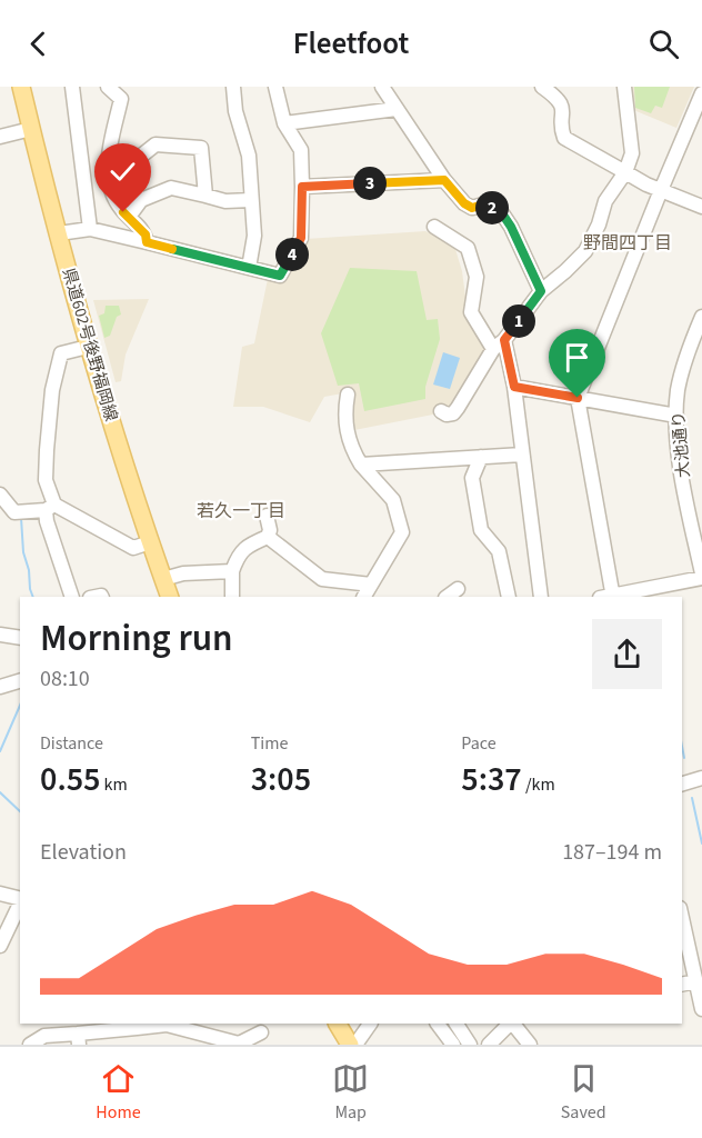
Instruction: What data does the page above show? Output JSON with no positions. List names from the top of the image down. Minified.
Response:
{"streets":{"main road":["県道602号後野福岡線"],"street":["大池通り"]},"districts":["野間四丁目","若久一丁目"],"page":{"header":"Fleetfoot","pins":["3","2","4","1"],"heading":["Morning run","08:10"],"stats":[["Distance","0.55 km"],["Time","3:05"],["Pace","5:37 /km"]],"chart":["Elevation","187–194 m"],"tabs":["Home","Map","Saved"]}}
